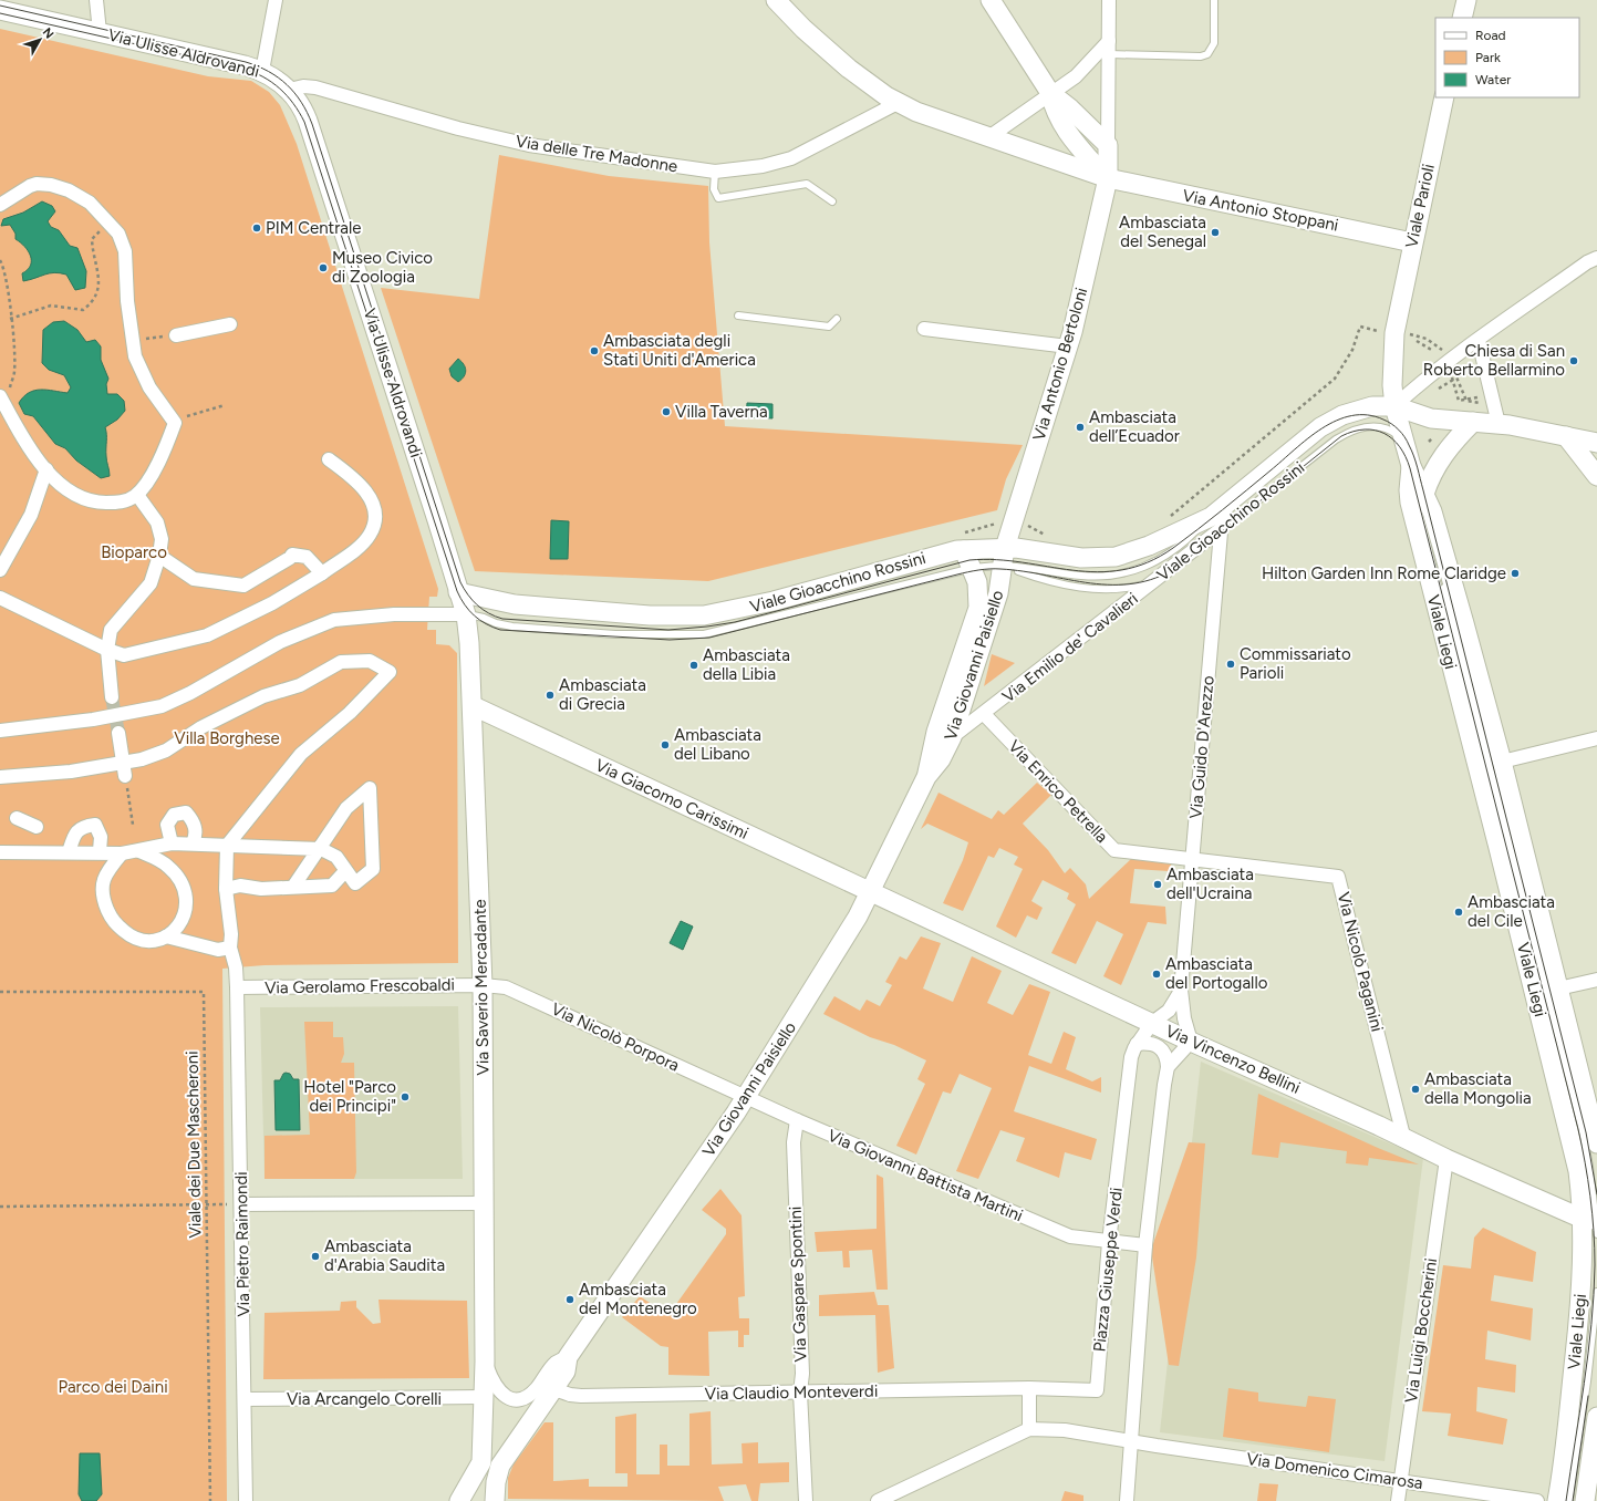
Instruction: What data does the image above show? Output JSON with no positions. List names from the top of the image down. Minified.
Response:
{"streets":{"street":["Via Ulisse Aldrovandi","Via delle Tre Madonne","Viale Parioli","Via Antonio Stoppani","Via Antonio Bertoloni","Viale Gioacchino Rossini","Viale Liegi","Via Emilio de' Cavalieri","Via Giovanni Paisiello","Via Guido D'Arezzo","Via Enrico Petrella","Via Giacomo Carissimi","Via Nicolò Paganini","Via Gerolamo Frescobaldi","Via Saverio Mercadante","Via Nicolò Porpora","Via Vincenzo Bellini","Via Giovanni Battista Martini","Via Pietro Raimondi","Piazza Giuseppe Verdi","Via Gaspare Spontini","Via Luigi Boccherini","Via Claudio Monteverdi","Via Arcangelo Corelli","Via Domenico Cimarosa"],"path":["Viale dei Due Mascheroni"]},"crossings":[["Via Ulisse Aldrovandi","Via delle Tre Madonne"],["Via Ulisse Aldrovandi","Viale Gioacchino Rossini"],["Via Ulisse Aldrovandi","Via Saverio Mercadante"],["Via delle Tre Madonne","Via Antonio Stoppani"],["Viale Parioli","Via Antonio Stoppani"],["Viale Parioli","Viale Liegi"],["Via Antonio Stoppani","Via Antonio Bertoloni"],["Via Antonio Bertoloni","Viale Gioacchino Rossini"],["Via Antonio Bertoloni","Via Giovanni Paisiello"],["Viale Gioacchino Rossini","Via Emilio de' Cavalieri"],["Viale Gioacchino Rossini","Via Giovanni Paisiello"],["Viale Gioacchino Rossini","Via Guido D'Arezzo"],["Viale Gioacchino Rossini","Via Saverio Mercadante"],["Viale Liegi","Via Vincenzo Bellini"],["Via Emilio de' Cavalieri","Via Giovanni Paisiello"],["Via Emilio de' Cavalieri","Via Enrico Petrella"],["Via Giovanni Paisiello","Via Giacomo Carissimi"],["Via Giovanni Paisiello","Via Nicolò Porpora"],["Via Giovanni Paisiello","Via Vincenzo Bellini"],["Via Giovanni Paisiello","Via Giovanni Battista Martini"],["Via Giovanni Paisiello","Via Claudio Monteverdi"],["Via Guido D'Arezzo","Via Enrico Petrella"],["Via Guido D'Arezzo","Via Nicolò Paganini"],["Via Guido D'Arezzo","Via Vincenzo Bellini"],["Via Guido D'Arezzo","Piazza Giuseppe Verdi"],["Via Enrico Petrella","Via Nicolò Paganini"],["Via Giacomo Carissimi","Via Saverio Mercadante"],["Via Giacomo Carissimi","Via Vincenzo Bellini"],["Via Nicolò Paganini","Via Vincenzo Bellini"],["Via Gerolamo Frescobaldi","Via Saverio Mercadante"],["Via Gerolamo Frescobaldi","Via Nicolò Porpora"],["Via Gerolamo Frescobaldi","Via Pietro Raimondi"],["Via Saverio Mercadante","Via Nicolò Porpora"],["Via Saverio Mercadante","Via Arcangelo Corelli"],["Via Nicolò Porpora","Via Giovanni Battista Martini"],["Via Vincenzo Bellini","Piazza Giuseppe Verdi"],["Via Vincenzo Bellini","Via Luigi Boccherini"],["Via Giovanni Battista Martini","Piazza Giuseppe Verdi"],["Via Giovanni Battista Martini","Via Gaspare Spontini"],["Via Pietro Raimondi","Via Arcangelo Corelli"],["Piazza Giuseppe Verdi","Via Claudio Monteverdi"],["Piazza Giuseppe Verdi","Via Domenico Cimarosa"],["Via Gaspare Spontini","Via Claudio Monteverdi"],["Via Luigi Boccherini","Via Domenico Cimarosa"]],"parks":["Bioparco","Villa Borghese","Parco dei Daini"],"places":["PIM Centrale","Ambasciata del Senegal","Museo Civico di Zoologia","Ambasciata degli Stati Uniti d'America","Chiesa di San Roberto Bellarmino","Villa Taverna","Ambasciata dell’Ecuador","Hilton Garden Inn Rome Claridge","Commissariato Parioli","Ambasciata della Libia","Ambasciata di Grecia","Ambasciata del Libano","Ambasciata dell'Ucraina","Ambasciata del Cile","Ambasciata del Portogallo","Ambasciata della Mongolia","Hotel \"Parco dei Principi\"","Ambasciata d'Arabia Saudita","Ambasciata del Montenegro"],"legend":["Road","Park","Water"],"north":"top right"}
